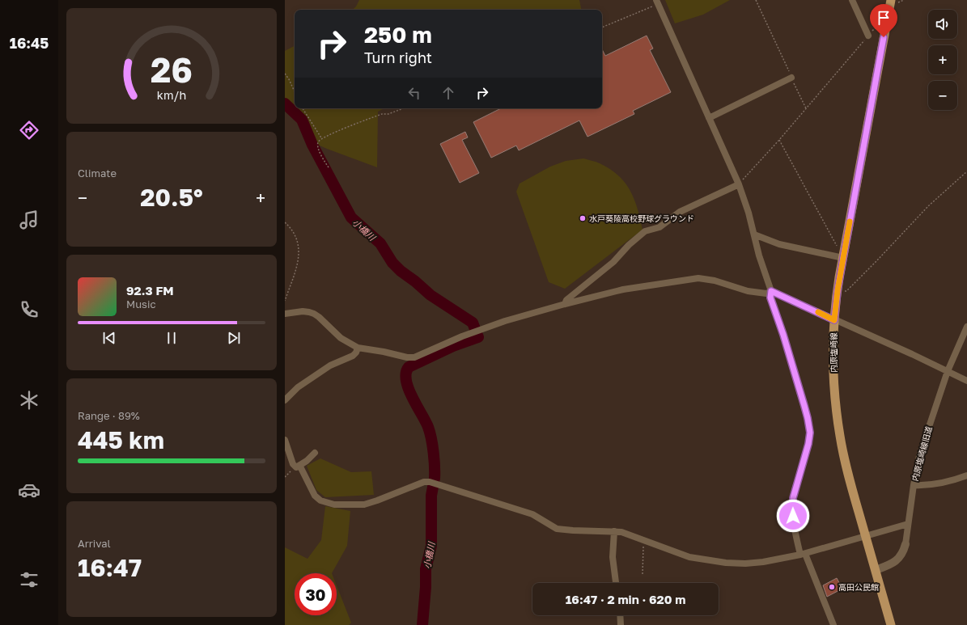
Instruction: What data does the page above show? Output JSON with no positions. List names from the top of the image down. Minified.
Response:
{"streets":{"main road":["内原塩崎線"],"street":["内原塩崎線旧道"]},"crossings":[["内原塩崎線","内原塩崎線旧道"]],"water":["小橋川"],"places":["水戸葵陵高校野球グラウンド","高田公民館"],"page":{"tabs":"16:45","map_buttons":["+","−"],"turn":["250 m","Turn right"],"tile":["Climate",["Range · 89%","445 km"],["Arrival","16:47"]],"heat":["−","20.5°","+"],"song":["92.3 FM","Music"],"limit":"30","trip":"16:47 · 2 min · 620 m","gauge":["26","km/h"]}}
